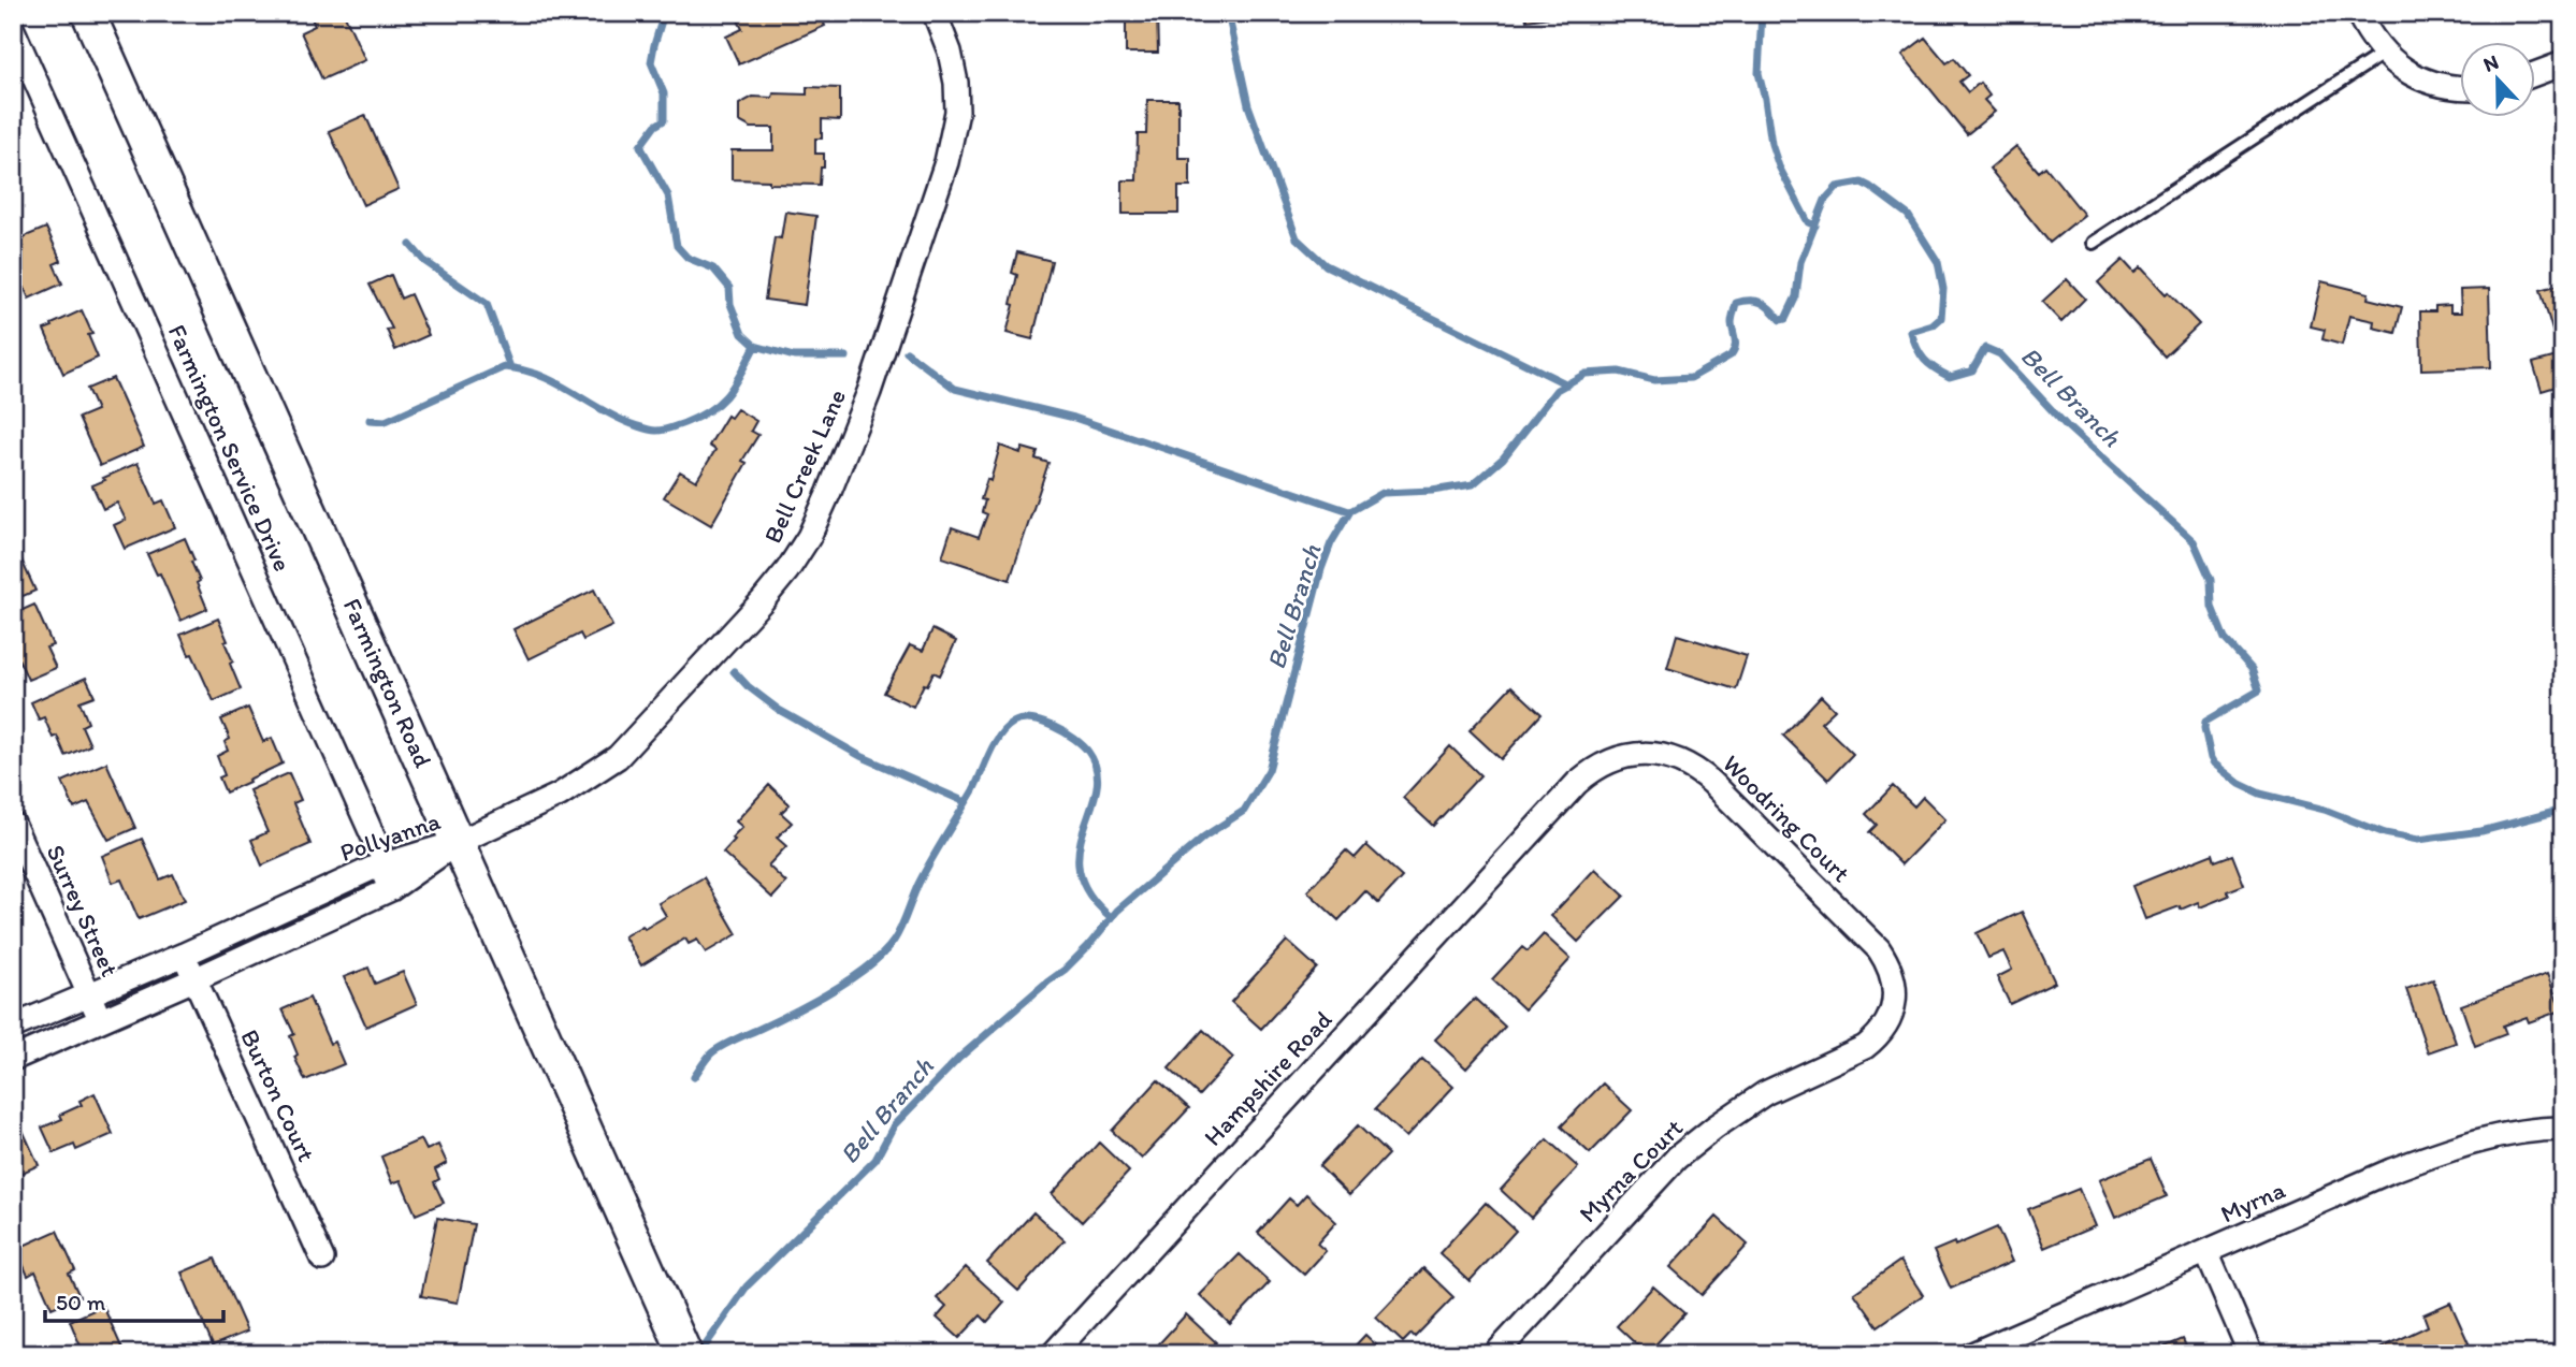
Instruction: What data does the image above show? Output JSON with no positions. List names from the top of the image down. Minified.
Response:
{"streets":{"main road":["Farmington Road"],"street":["Farmington Service Drive","Bell Creek Lane","Woodring Court","Pollyanna","Surrey Street","Hampshire Road","Burton Court","Myrna Court","Myrna"]},"crossings":[["Farmington Service Drive","Pollyanna"],["Bell Creek Lane","Farmington Road"],["Bell Creek Lane","Pollyanna"],["Farmington Road","Pollyanna"],["Woodring Court","Hampshire Road"],["Woodring Court","Myrna Court"],["Pollyanna","Surrey Street"],["Pollyanna","Burton Court"]],"water":["Bell Branch"],"scale_bar":"50 m","north":"top"}
